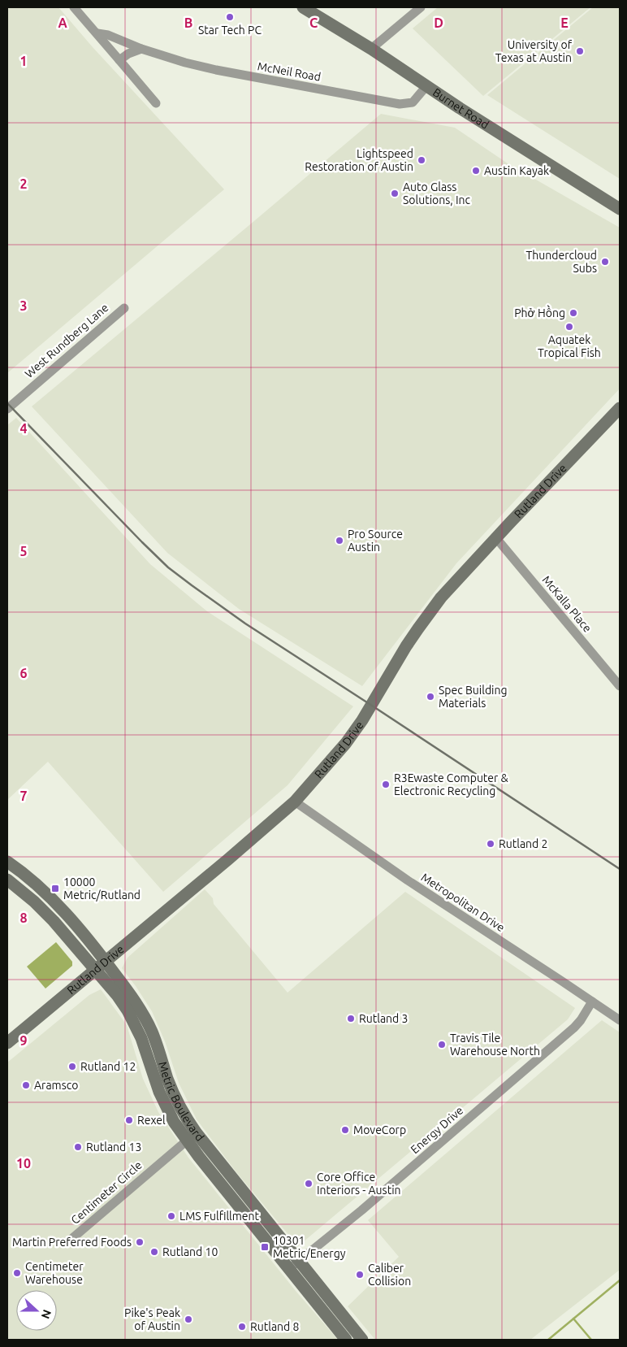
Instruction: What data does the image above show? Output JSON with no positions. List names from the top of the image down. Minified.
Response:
{"streets":{"main road":["Burnet Road","Rutland Drive","Metric Boulevard"],"street":["McNeil Road","West Rundberg Lane","McKalla Place","Metropolitan Drive","Energy Drive","Centimeter Circle"]},"crossings":[["McNeil Road","Burnet Road"],["Rutland Drive","McKalla Place"],["Rutland Drive","Metropolitan Drive"],["Rutland Drive","Metric Boulevard"],["Metropolitan Drive","Energy Drive"],["Metric Boulevard","Energy Drive"],["Metric Boulevard","Centimeter Circle"]],"places":{"other":["Star Tech PC","University of Texas at Austin","Lightspeed Restoration of Austin","Austin Kayak","Auto Glass Solutions, Inc","Thundercloud Subs","Phở Hồng","Aquatek Tropical Fish","Pro Source Austin","Spec Building Materials","R3Ewaste Computer & Electronic Recycling","Rutland 2","Rutland 3","Travis Tile Warehouse North","Rutland 12","Aramsco","Rexel","MoveCorp","Rutland 13","Core Office Interiors - Austin","LMS Fulfillment","Martin Preferred Foods","Rutland 10","Centimeter Warehouse","Caliber Collision","Pike's Peak of Austin","Rutland 8"],"transit":["10000 Metric/Rutland","10301 Metric/Energy"]},"north":"right","grid":{"columns":["A","B","C","D","E"],"rows":["1","2","3","4","5","6","7","8","9","10"]}}
